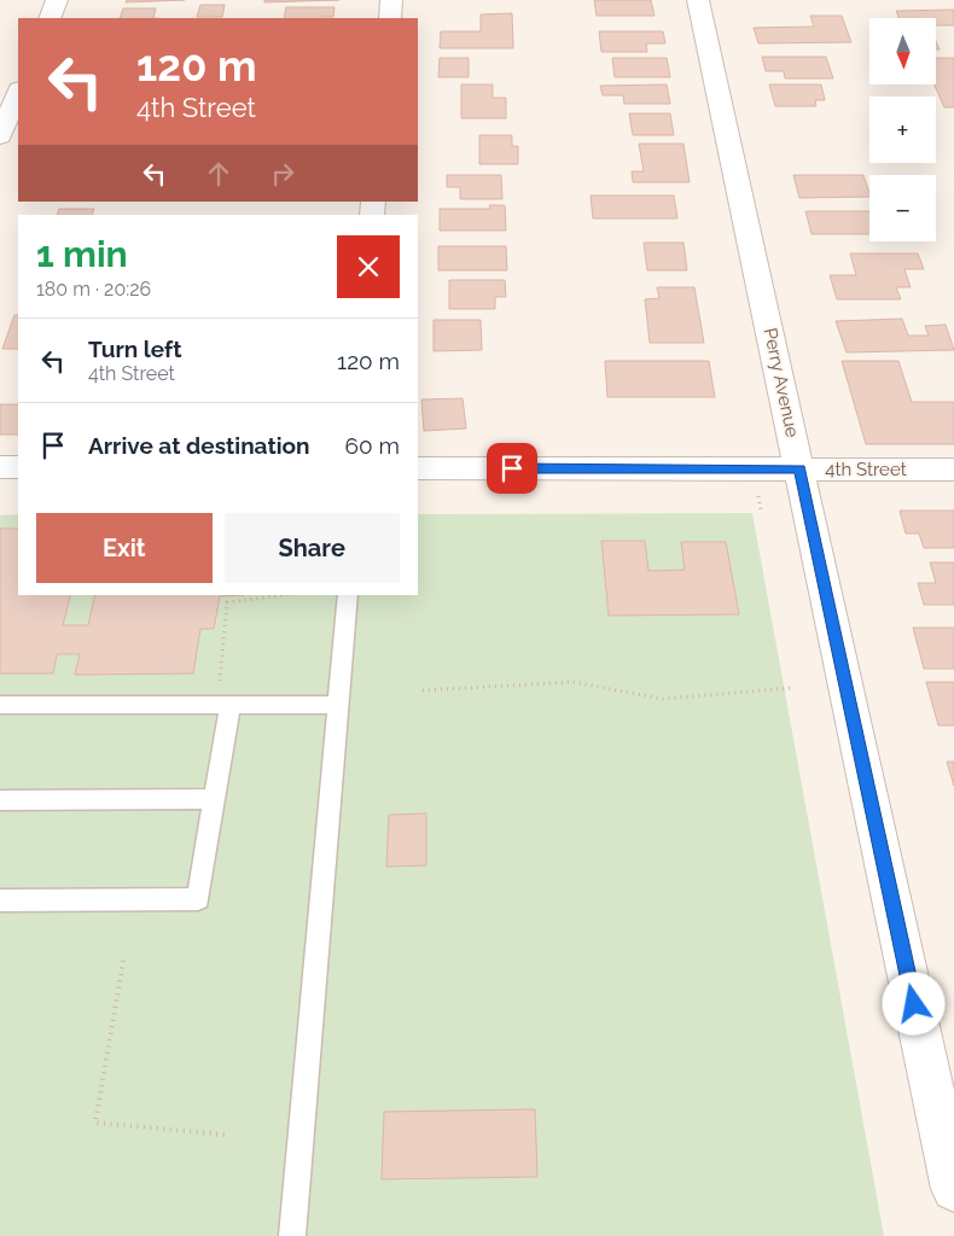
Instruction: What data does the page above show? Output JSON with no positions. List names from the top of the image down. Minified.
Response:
{"streets":{"street":["Perry Avenue","4th Street"]},"crossings":[["Perry Avenue","4th Street"]],"north":"bottom","page":{"map_buttons":["+","−"],"turn":["120 m","4th Street"],"heading":["1 min","180 m · 20:26"],"list":[{"name":"Turn left","note":"4th Street","value":"120 m"},{"name":"Arrive at destination","value":"60 m"}],"buttons":["Exit","Share"]}}
